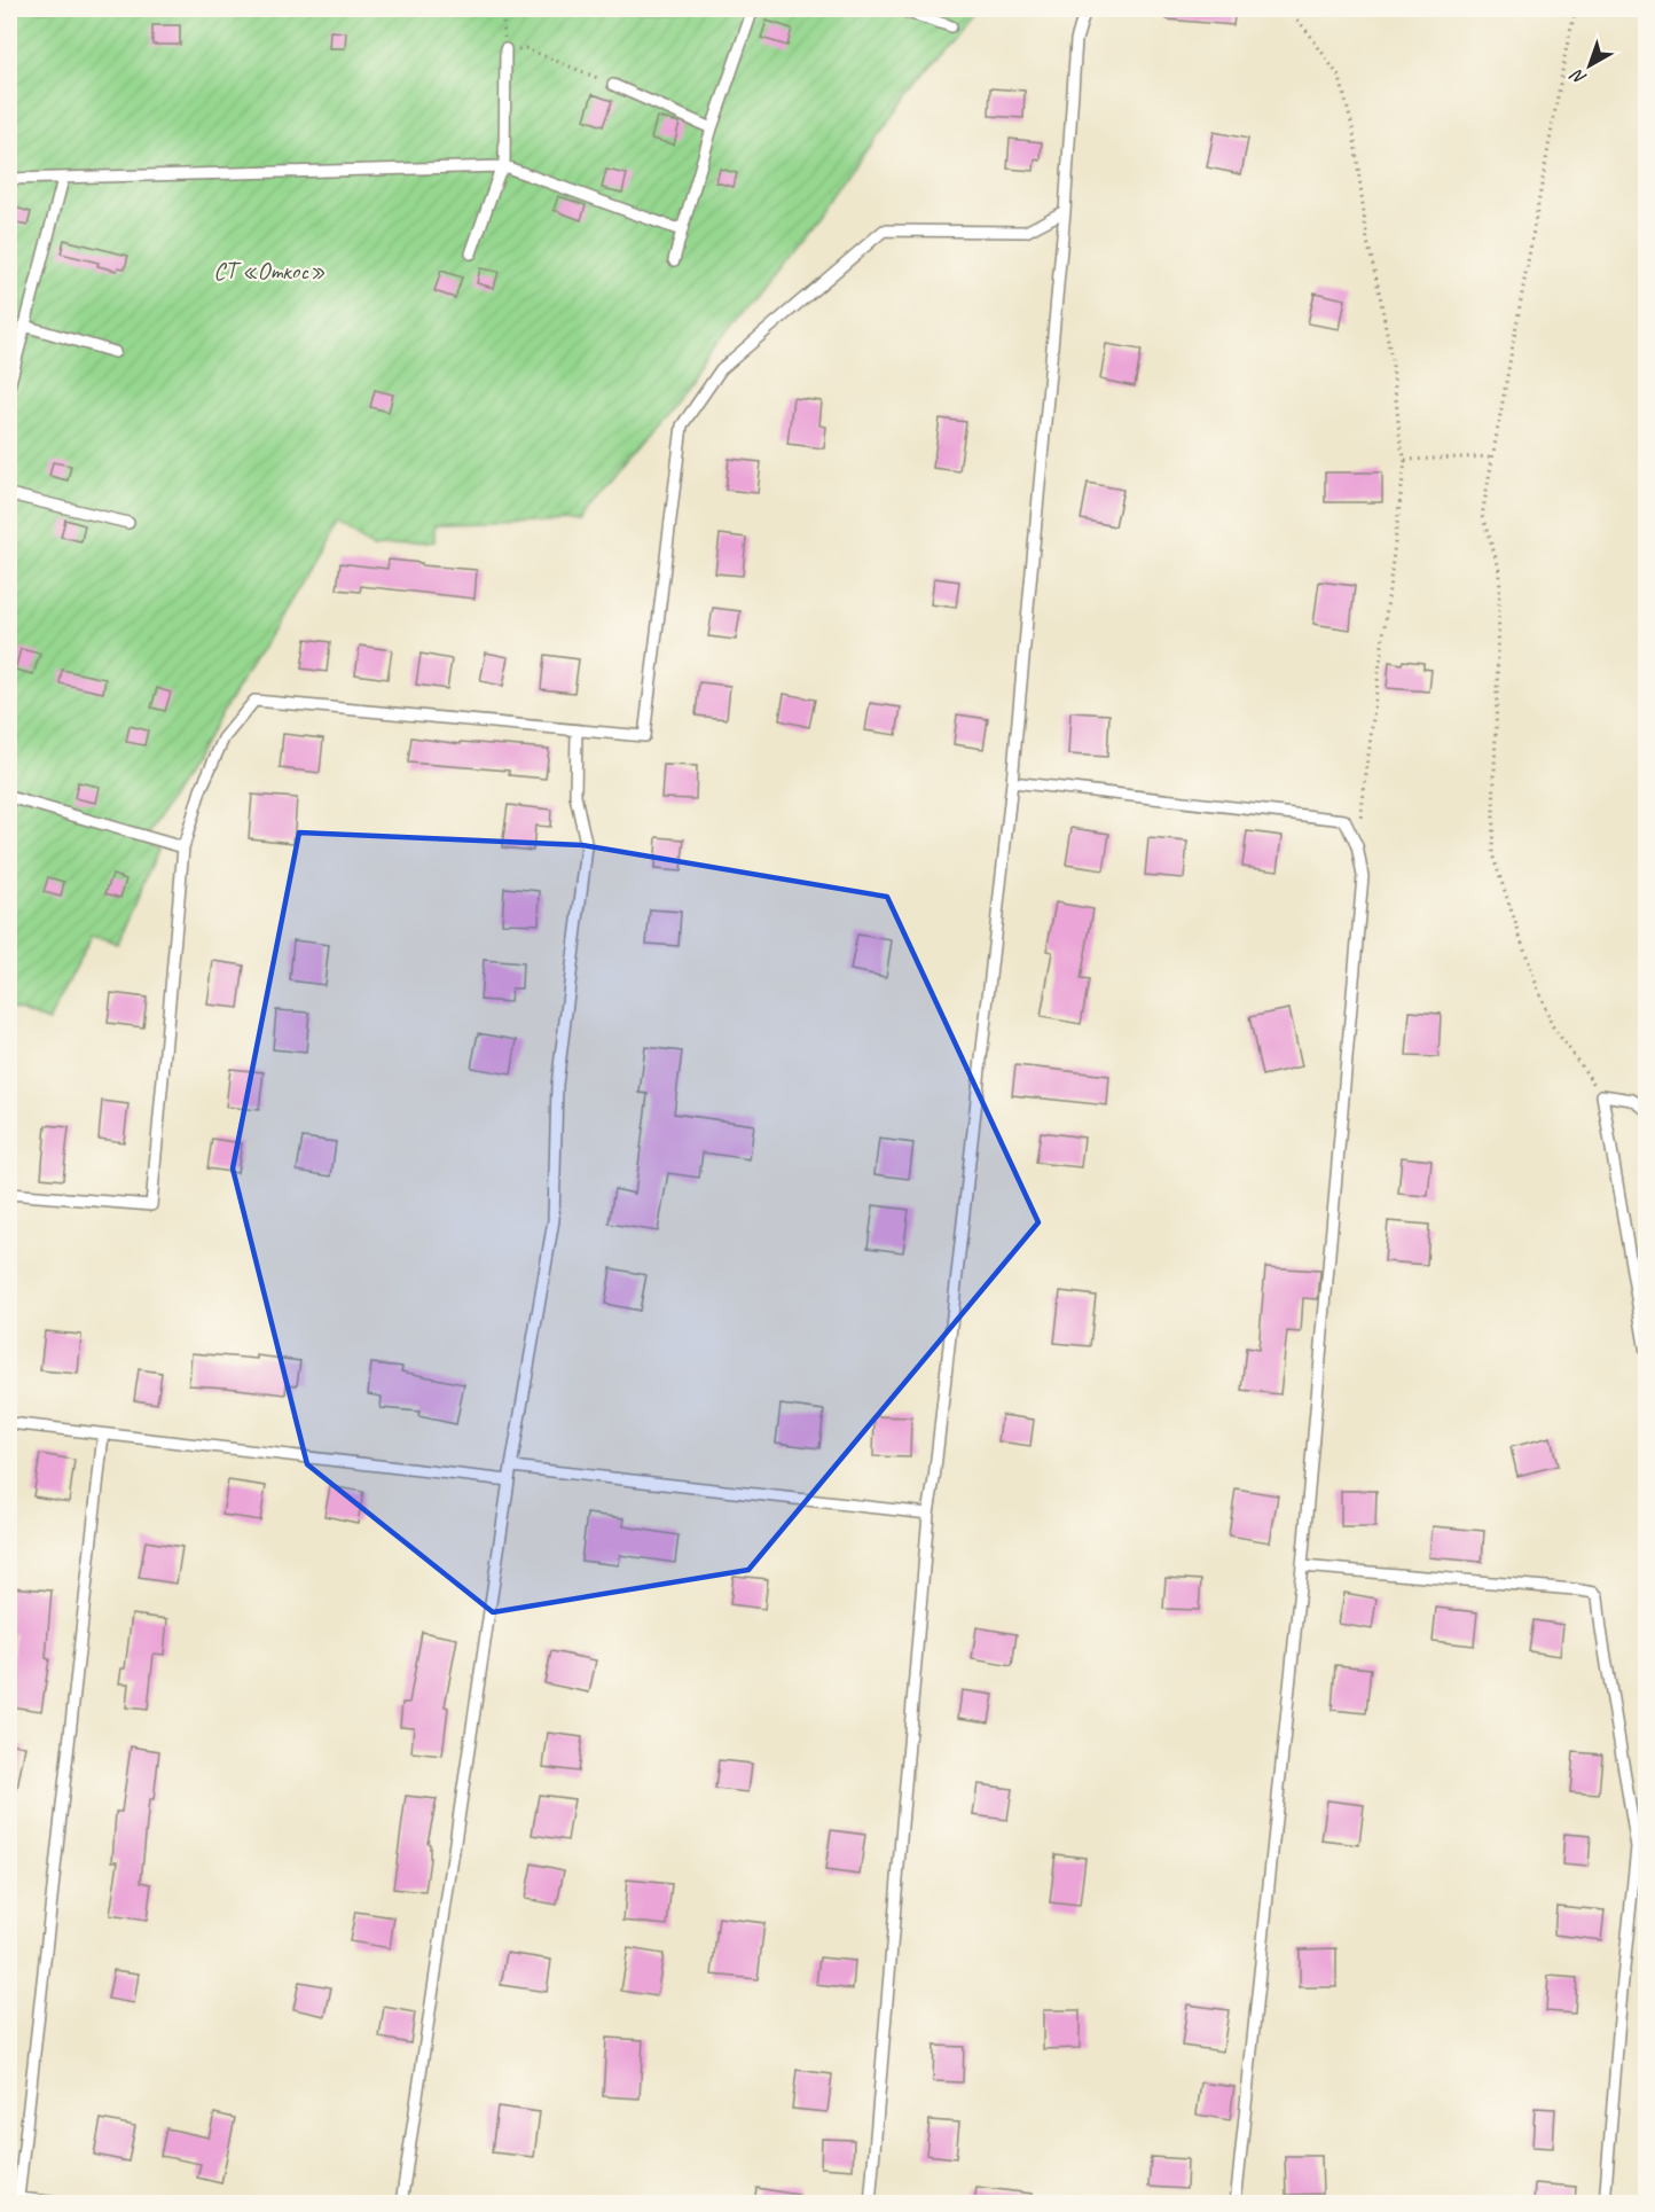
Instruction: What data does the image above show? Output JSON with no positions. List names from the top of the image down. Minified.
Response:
{"parks":["СТ «Откос»"],"north":"bottom left"}
